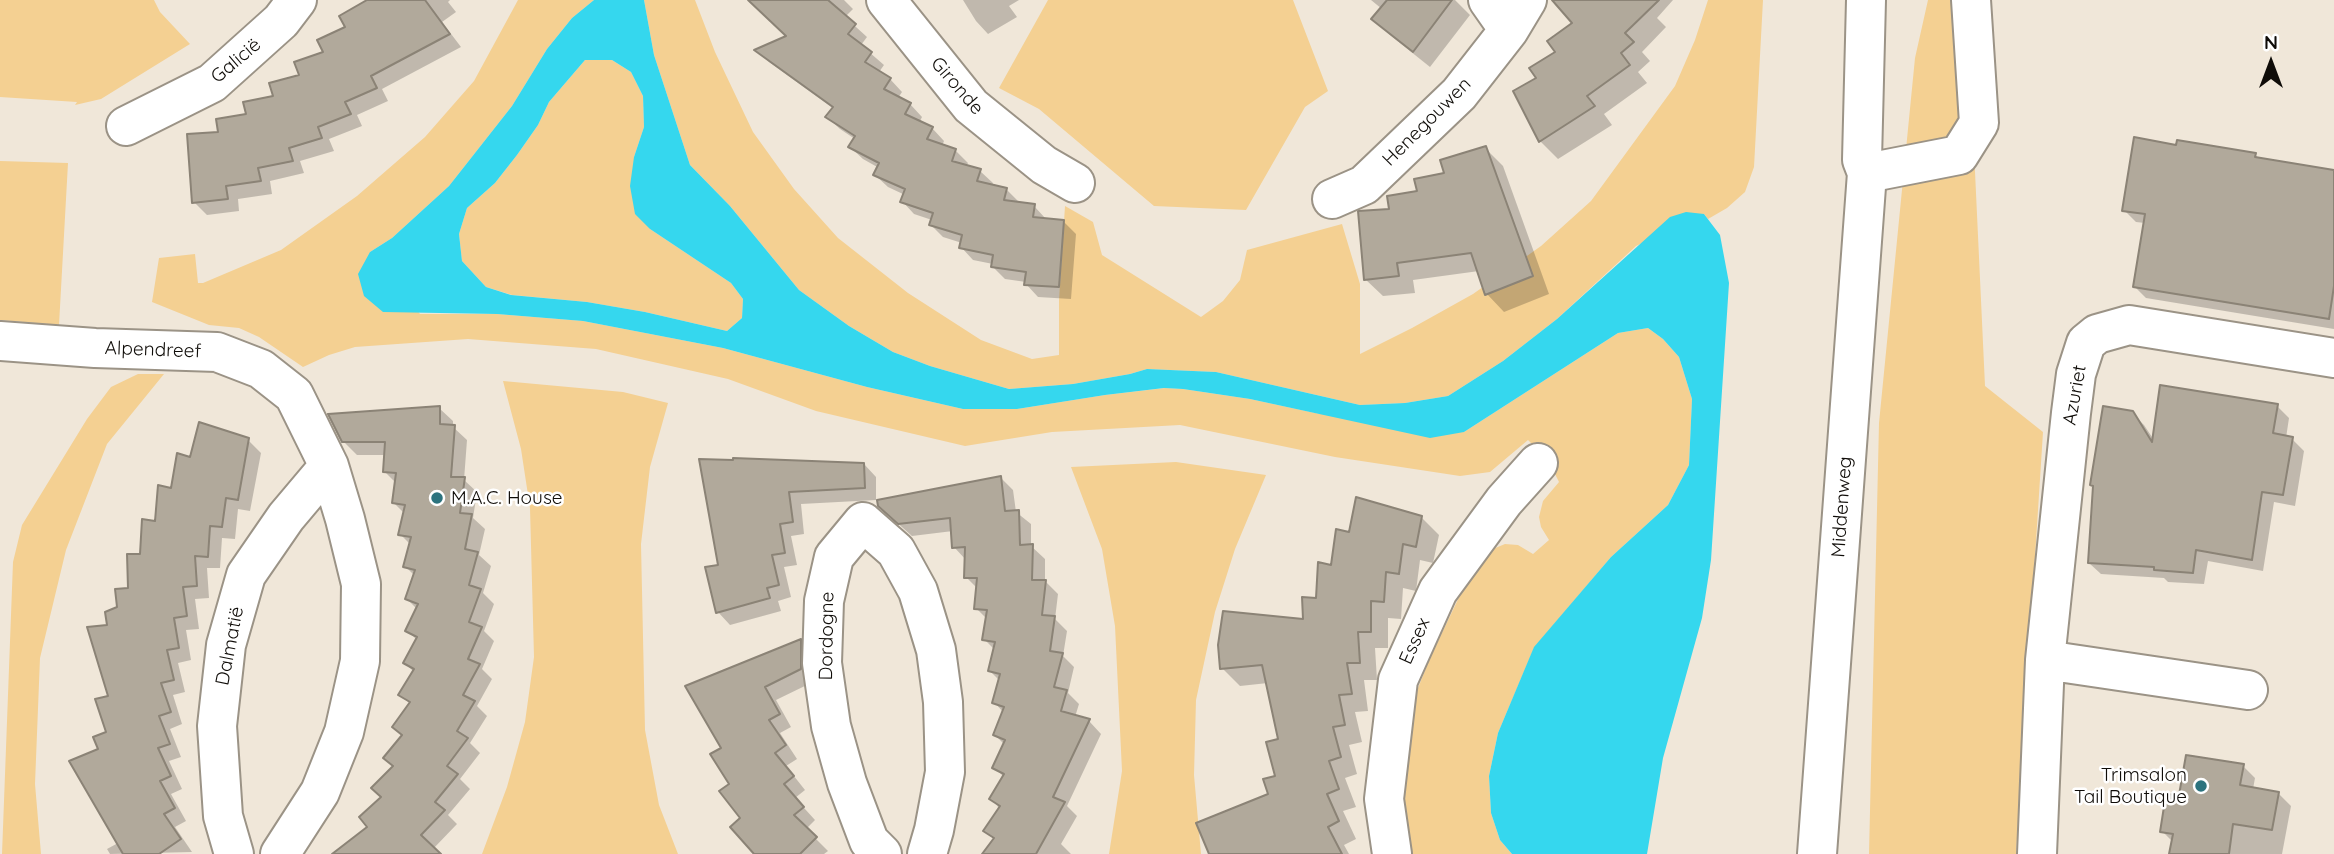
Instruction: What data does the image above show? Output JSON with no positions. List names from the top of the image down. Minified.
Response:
{"streets":{"street":["Galicië","Gironde","Henegouwen","Alpendreef","Azuriet","Middenweg","Dordogne","Essex","Dalmatië"]},"crossings":[["Alpendreef","Dalmatië"]],"places":["M.A.C. House","Trimsalon Tail Boutique"],"north":"top"}
